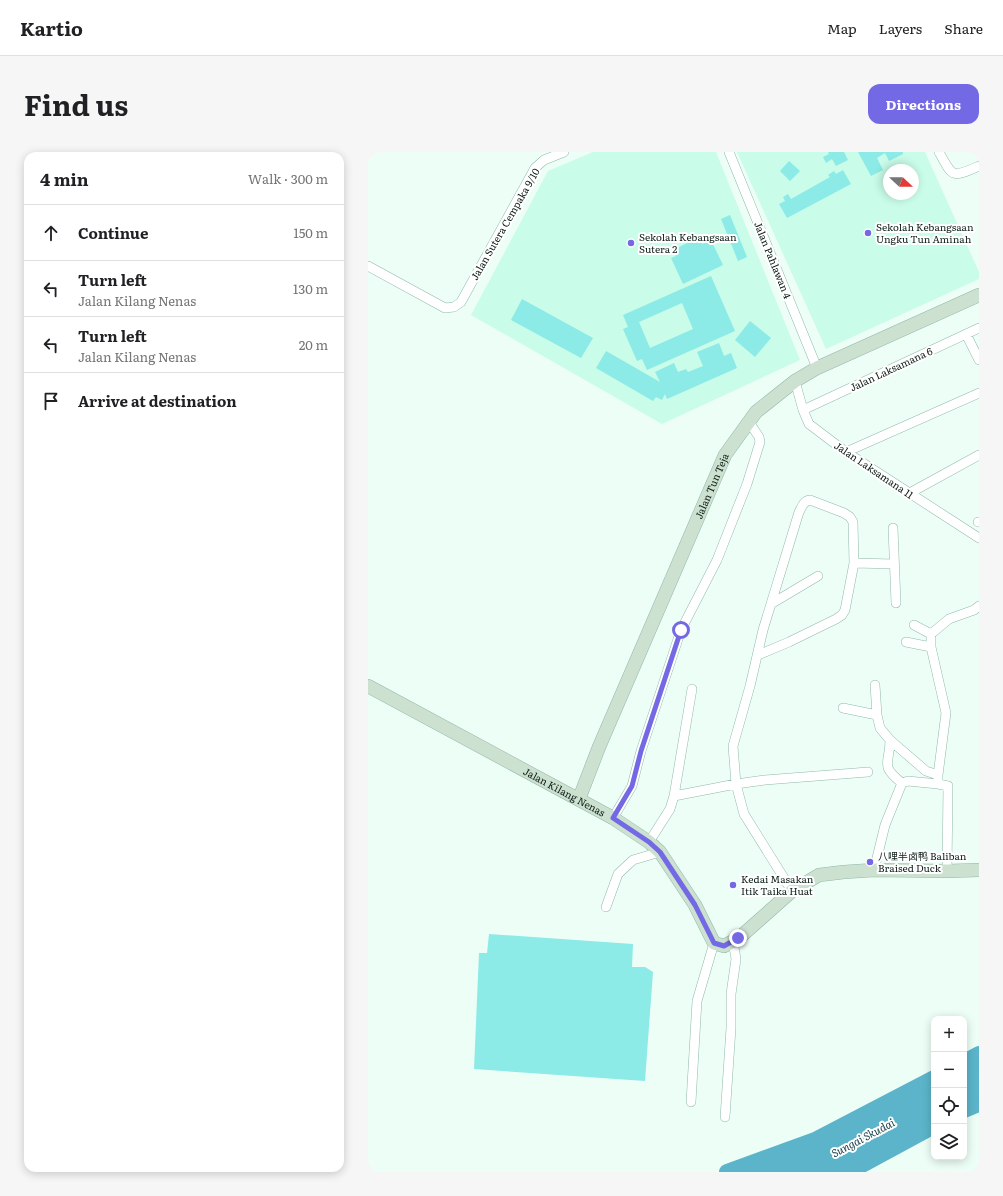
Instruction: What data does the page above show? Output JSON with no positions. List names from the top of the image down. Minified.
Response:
{"streets":{"street":["Jalan Sutera Cempaka 9/10","Jalan Pahlawan 4","Jalan Laksamana 6","Jalan Laksamana 11","Jalan Tun Teja","Jalan Kilang Nenas"]},"crossings":[["Jalan Pahlawan 4","Jalan Tun Teja"],["Jalan Laksamana 6","Jalan Laksamana 11"],["Jalan Laksamana 11","Jalan Tun Teja"],["Jalan Tun Teja","Jalan Kilang Nenas"]],"water":["Sungai Skudai"],"places":["Sekolah Kebangsaan Ungku Tun Aminah","Sekolah Kebangsaan Sutera 2","八哩半卤鸭 Baliban Braised Duck","Kedai Masakan Itik Taika Huat"],"north":"right","page":{"header":"Kartio","nav":["Map","Layers","Share"],"title":"Find us","buttons":"Directions","heading":["4 min","Walk · 300 m"],"list":[["Continue","150 m"],["Turn left","Jalan Kilang Nenas","130 m"],["Turn left","Jalan Kilang Nenas","20 m"],"Arrive at destination"],"map_buttons":["+","−"]}}
